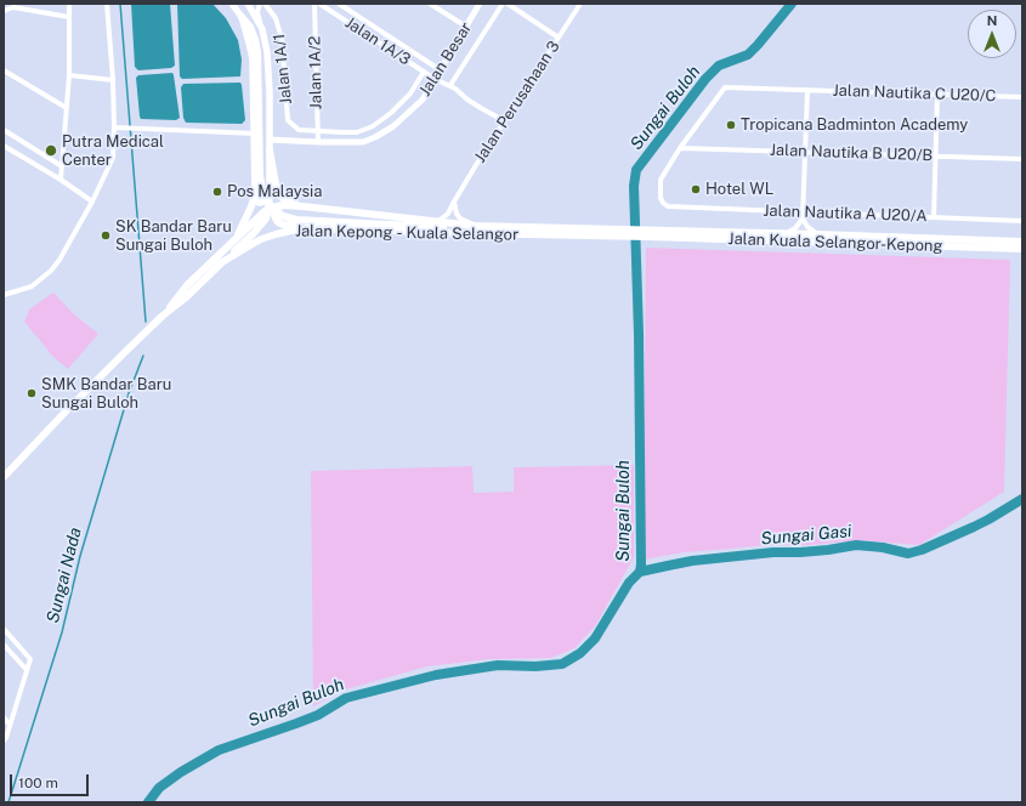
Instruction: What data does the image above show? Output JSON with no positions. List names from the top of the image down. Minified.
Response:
{"streets":{"highway":["Jalan Kepong - Kuala Selangor","Jalan Kuala Selangor-Kepong"],"street":["Jalan 1A/3","Jalan Besar","Jalan 1A/1","Jalan 1A/2","Jalan Nautika C U20/C","Jalan Perusahaan 3","Jalan Nautika B U20/B","Jalan Nautika A U20/A"]},"crossings":[["Jalan 1A/3","Jalan Besar"],["Jalan 1A/3","Jalan 1A/1"],["Jalan 1A/3","Jalan Perusahaan 3"],["Jalan Besar","Jalan 1A/2"],["Jalan 1A/1","Jalan 1A/2"],["Jalan Nautika C U20/C","Jalan Nautika B U20/B"],["Jalan Nautika C U20/C","Jalan Nautika A U20/A"],["Jalan Perusahaan 3","Jalan Kepong - Kuala Selangor"],["Jalan Nautika B U20/B","Jalan Nautika A U20/A"],["Jalan Kepong - Kuala Selangor","Jalan Kuala Selangor-Kepong"]],"water":["Sungai Buloh","Sungai Gasi","Sungai Nada"],"places":["Tropicana Badminton Academy","Putra Medical Center","Hotel WL","Pos Malaysia","SK Bandar Baru Sungai Buloh","SMK Bandar Baru Sungai Buloh"],"scale_bar":"100 m","north":"top"}
